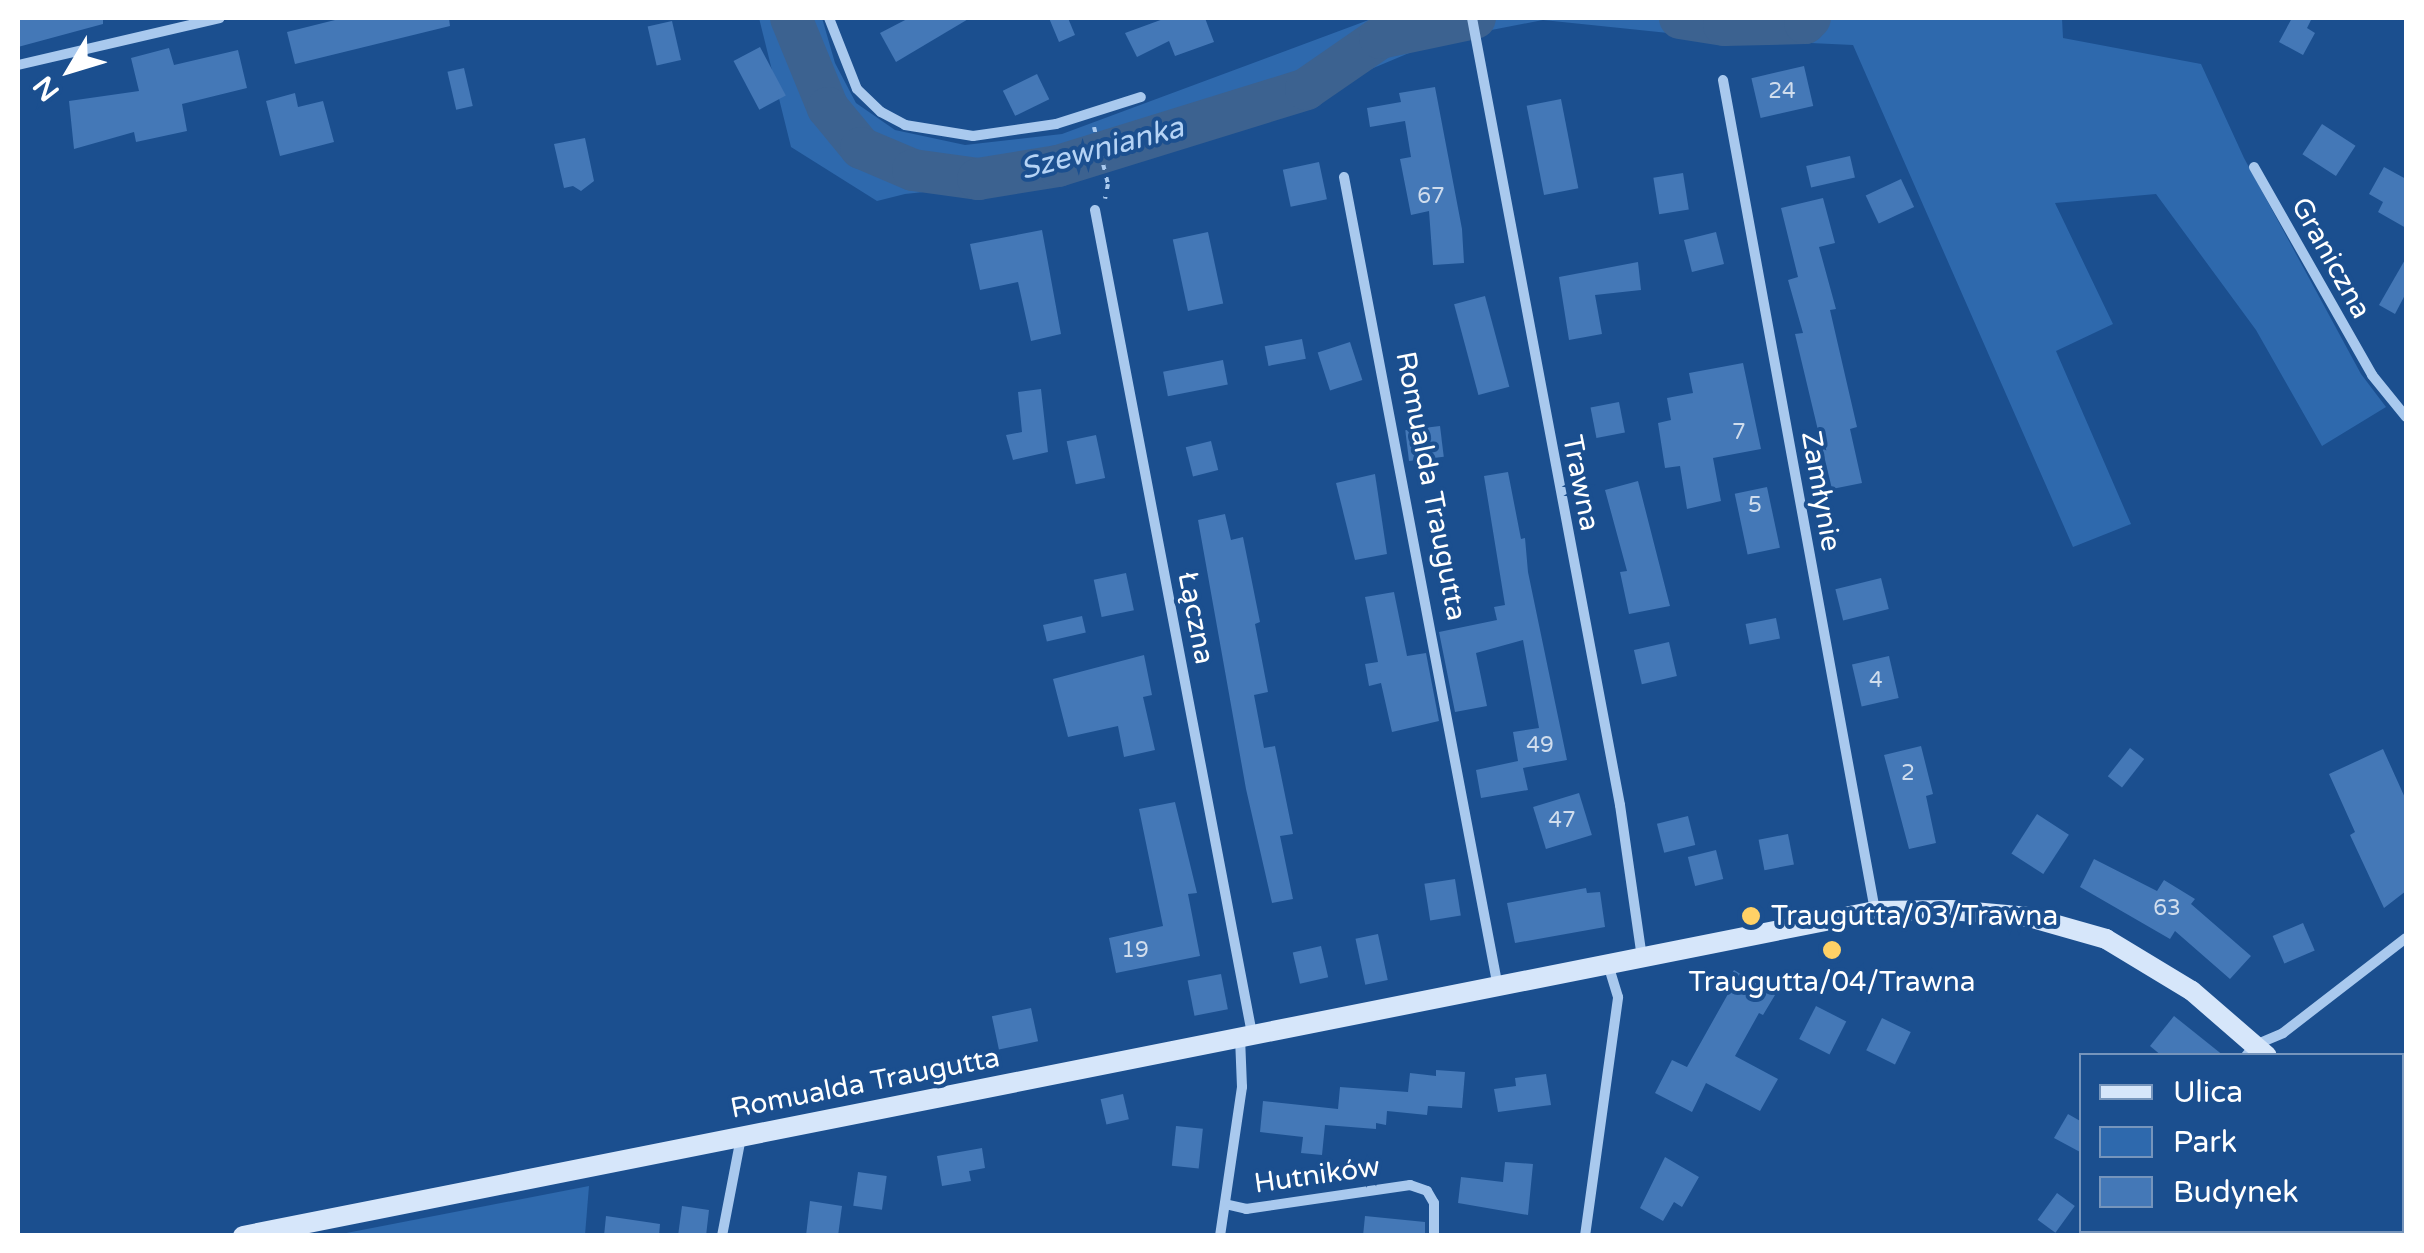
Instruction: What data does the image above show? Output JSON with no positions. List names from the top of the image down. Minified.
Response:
{"streets":{"main road":["Romualda Traugutta"],"street":["Graniczna","Trawna","Zamłynie","Łączna","Hutników"]},"crossings":[["Trawna","Romualda Traugutta"],["Romualda Traugutta","Zamłynie"],["Romualda Traugutta","Łączna"],["Łączna","Hutników"]],"water":["Szewnianka"],"places":["Traugutta/03/Trawna","Traugutta/04/Trawna"],"house_numbers":["24","67","7","5","4","49","2","47","63","19"],"legend":["Ulica","Park","Budynek"],"north":"bottom left"}
